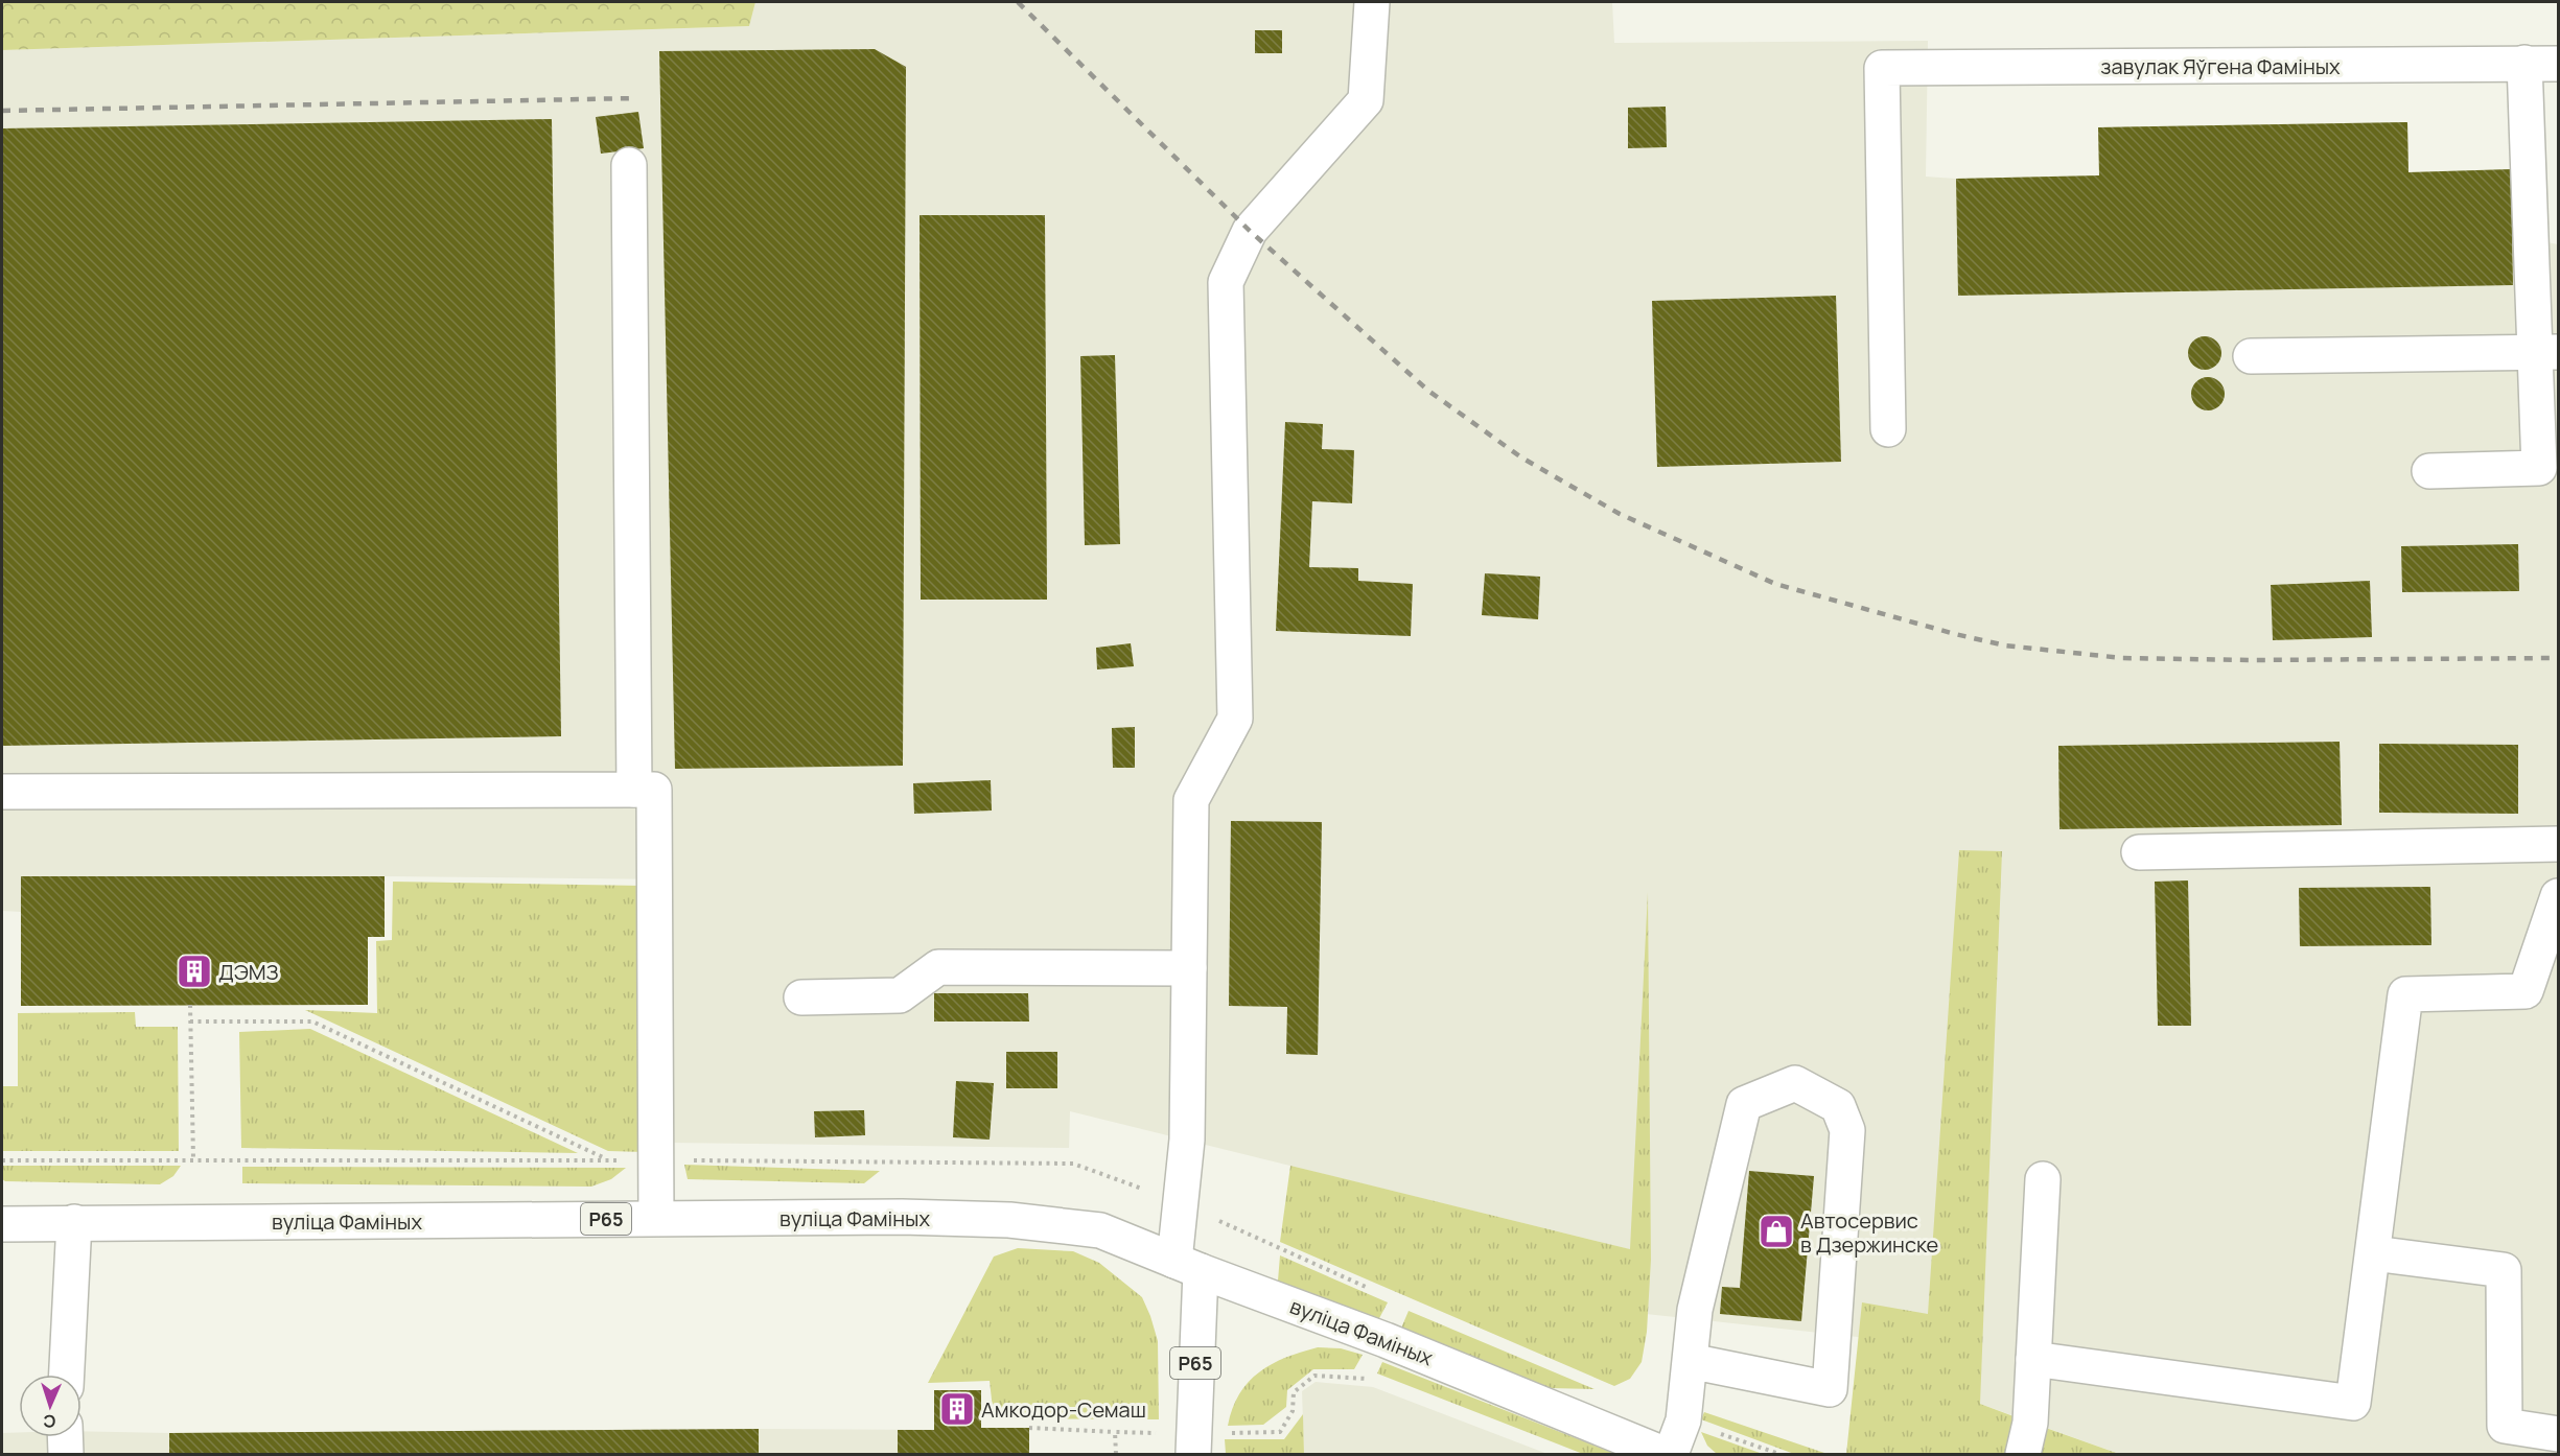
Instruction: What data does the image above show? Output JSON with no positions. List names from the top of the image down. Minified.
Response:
{"streets":{"main road":["завулак Яўгена Фаміных","вуліца Фаміных","Р65"]},"crossings":[["вуліца Фаміных","Р65"]],"places":{"building":["ДЭМЗ","Амкодор-Семаш"],"shop":["Автосервис в Дзержинске"]},"north":"bottom"}
